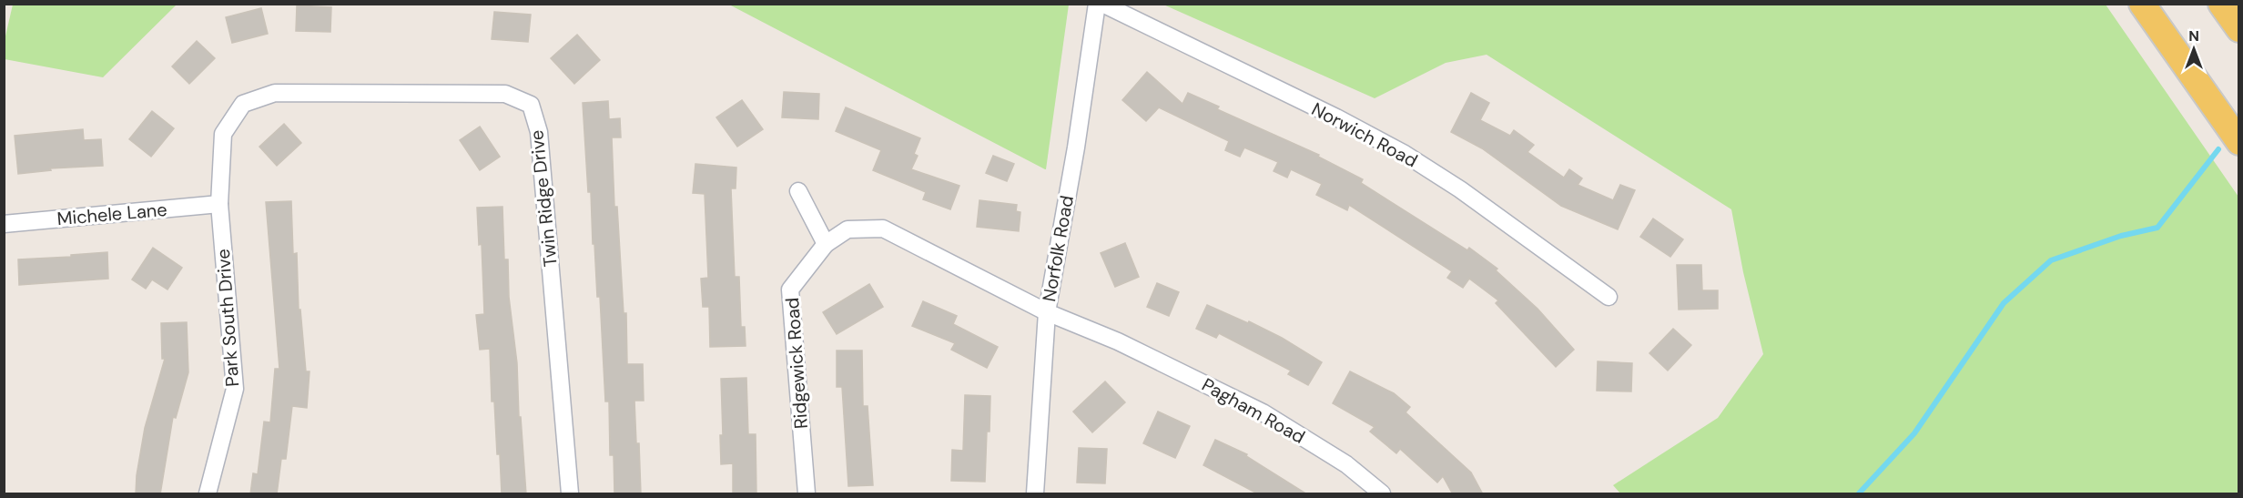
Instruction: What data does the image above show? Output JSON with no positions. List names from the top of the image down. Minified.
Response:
{"streets":{"street":["Norwich Road","Twin Ridge Drive","Michele Lane","Norfolk Road","Park South Drive","Ridgewick Road","Pagham Road"]},"crossings":[["Twin Ridge Drive","Michele Lane"],["Twin Ridge Drive","Park South Drive"],["Michele Lane","Park South Drive"],["Norfolk Road","Ridgewick Road"],["Norfolk Road","Pagham Road"],["Ridgewick Road","Pagham Road"]],"north":"top"}
